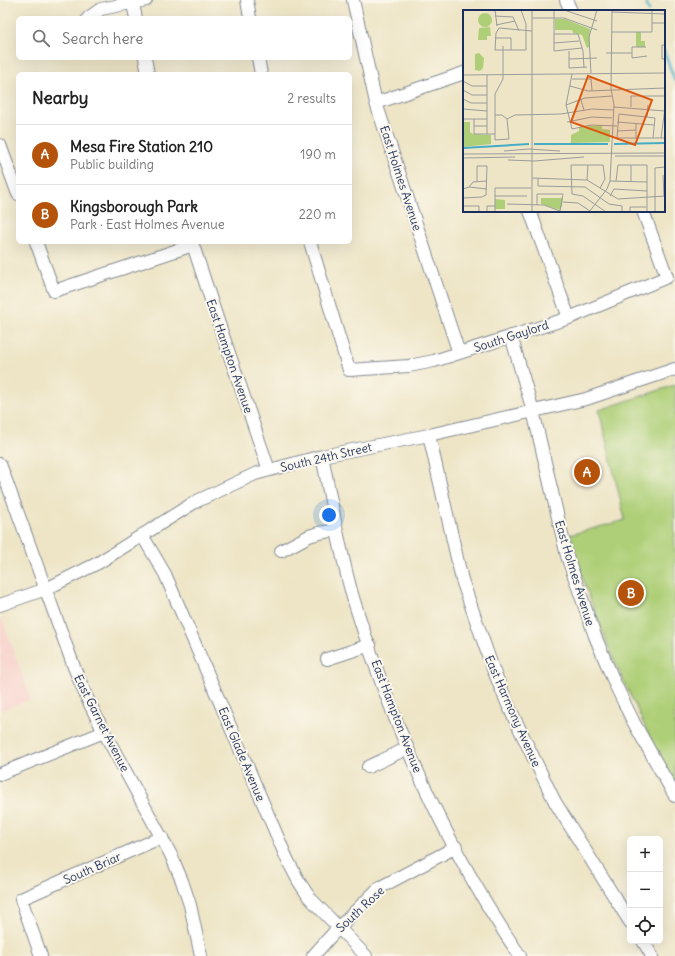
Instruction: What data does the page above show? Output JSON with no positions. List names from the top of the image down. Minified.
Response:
{"streets":{"street":["East Holmes Avenue","South Gaylord","East Hampton Avenue","South 24th Street","East Harmony Avenue","East Garnet Avenue","East Glade Avenue","South Briar","South Rose"]},"crossings":[["East Holmes Avenue","South Gaylord"],["East Holmes Avenue","South 24th Street"],["East Hampton Avenue","South 24th Street"],["East Hampton Avenue","South Rose"],["South 24th Street","East Harmony Avenue"],["South 24th Street","East Garnet Avenue"],["South 24th Street","East Glade Avenue"],["East Garnet Avenue","South Briar"],["East Glade Avenue","South Rose"]],"page":{"search":"Search here","heading":["Nearby","2 results"],"list":[{"mark":"A","name":"Mesa Fire Station 210","note":"Public building","value":"190 m"},{"mark":"B","name":"Kingsborough Park","note":"Park · East Holmes Avenue","value":"220 m"}],"pins":["A","B"],"map_buttons":["+","−"]}}
